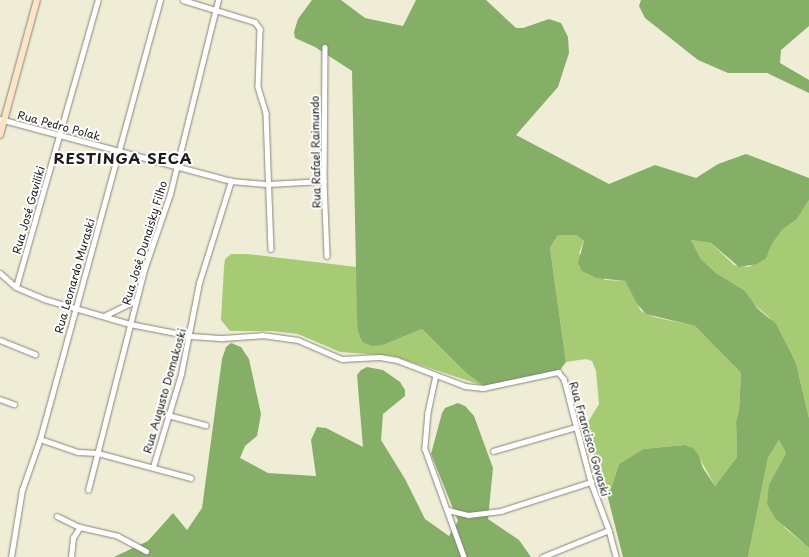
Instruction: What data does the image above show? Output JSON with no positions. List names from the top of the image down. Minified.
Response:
{"streets":{"street":["Rua Pedro Polak","Rua Rafael Raimundo","Rua José Gaviliki","Rua José Dunaisky Filho","Rua Leonardo Muraski","Rua Augusto Domakoski","Rua Francisco Govaski"]},"crossings":[["Rua Pedro Polak","Rua Rafael Raimundo"],["Rua Pedro Polak","Rua José Gaviliki"],["Rua Pedro Polak","Rua José Dunaisky Filho"],["Rua Pedro Polak","Rua Leonardo Muraski"],["Rua Pedro Polak","Rua Augusto Domakoski"]],"districts":["RESTINGA SECA"]}
